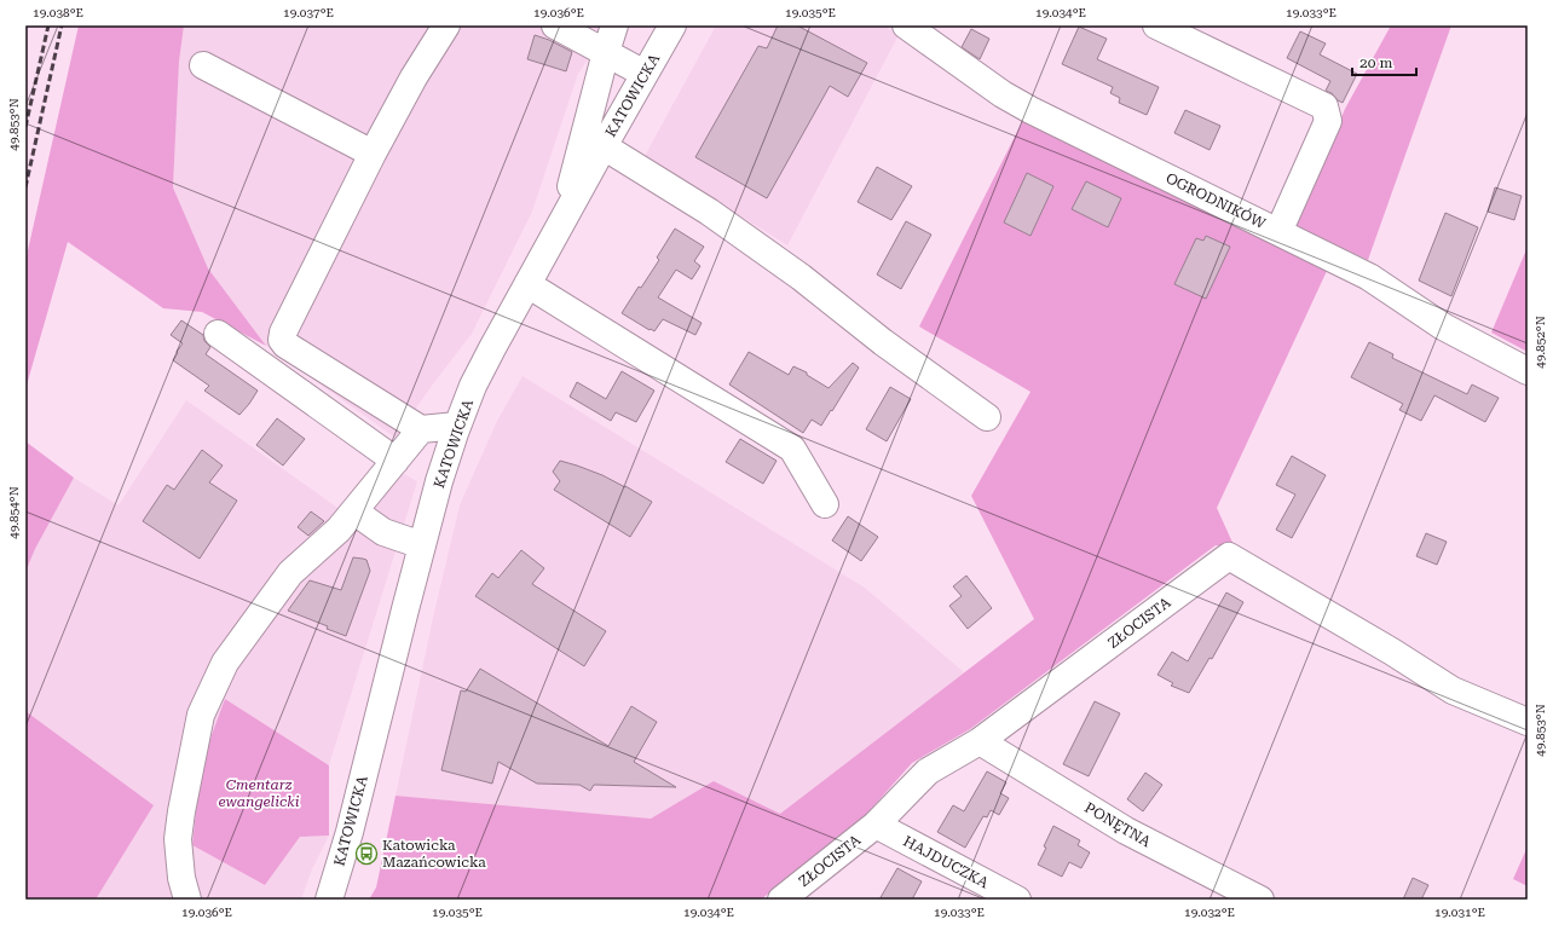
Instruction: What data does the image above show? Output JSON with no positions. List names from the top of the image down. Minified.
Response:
{"streets":{"street":["KATOWICKA","OGRODNIKÓW","ZŁOCISTA","PONĘTNA","HAJDUCZKA"]},"crossings":[["ZŁOCISTA","PONĘTNA"],["ZŁOCISTA","HAJDUCZKA"]],"parks":["Cmentarz ewangelicki"],"places":{"bus stop":["Katowicka Mazańcowicka"]},"scale_bar":"20 m","coordinates":["19.038°E","19.037°E","19.036°E","19.035°E","19.034°E","19.033°E","49.853°N","49.852°N","49.854°N","19.032°E","19.031°E"]}
